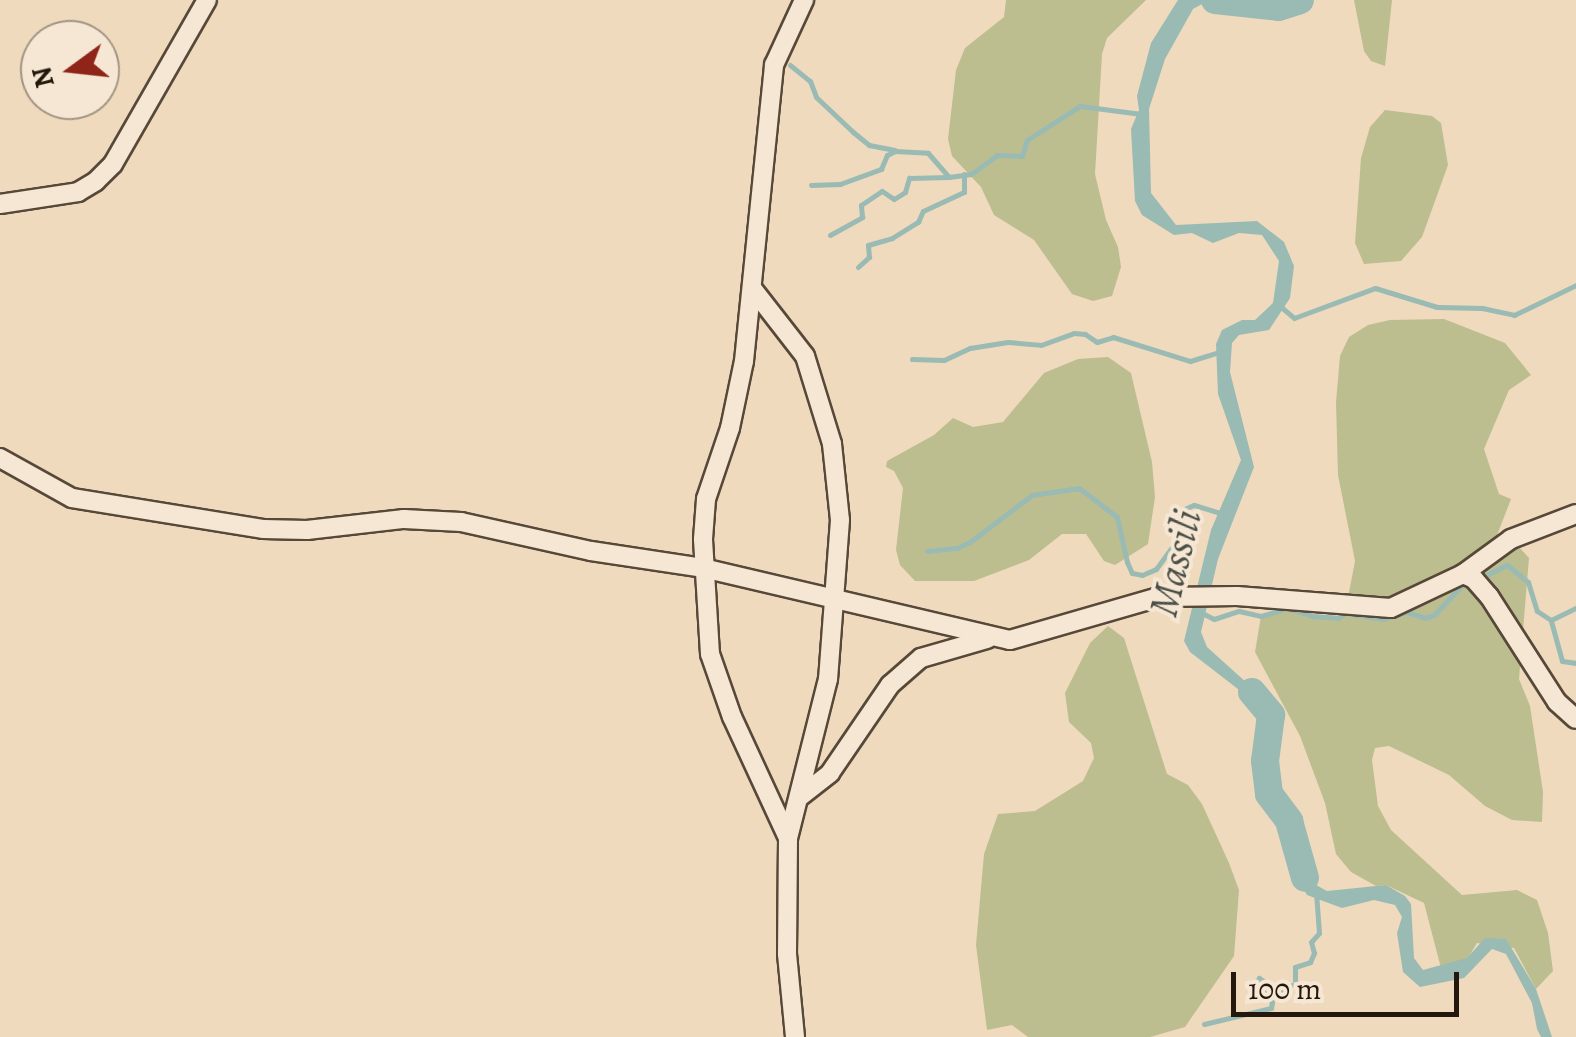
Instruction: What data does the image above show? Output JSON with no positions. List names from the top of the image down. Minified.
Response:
{"water":["Massili"],"scale_bar":"100 m","north":"left"}
